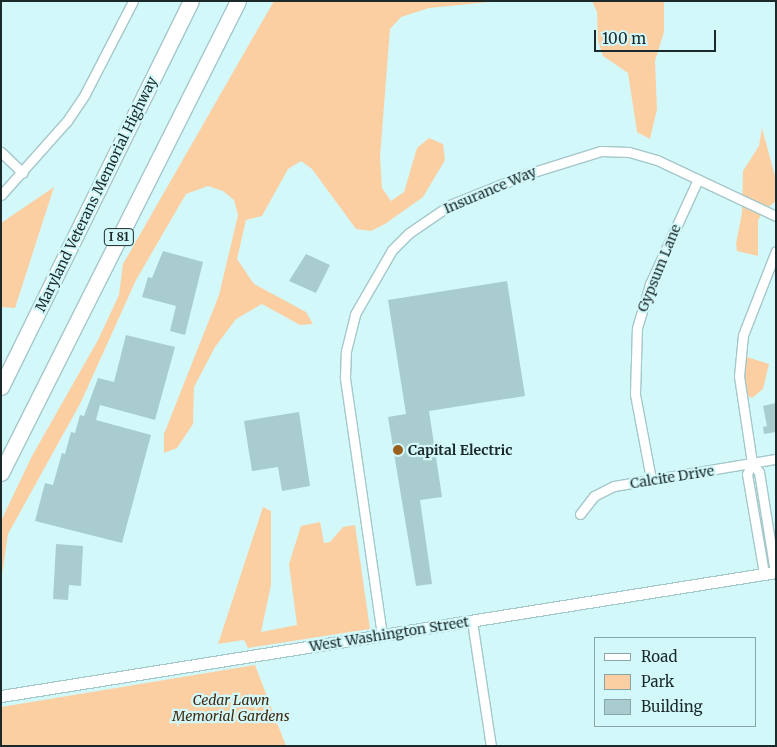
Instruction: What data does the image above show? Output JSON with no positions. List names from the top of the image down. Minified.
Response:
{"streets":{"highway":["Maryland Veterans Memorial Highway","I 81"],"main road":["West Washington Street"],"street":["Insurance Way","Gypsum Lane","Calcite Drive"]},"crossings":[["Insurance Way","Gypsum Lane"],["Insurance Way","West Washington Street"],["Gypsum Lane","Calcite Drive"]],"parks":["Cedar Lawn Memorial Gardens"],"places":["Capital Electric"],"legend":["Road","Park","Building"],"scale_bar":"100 m"}
